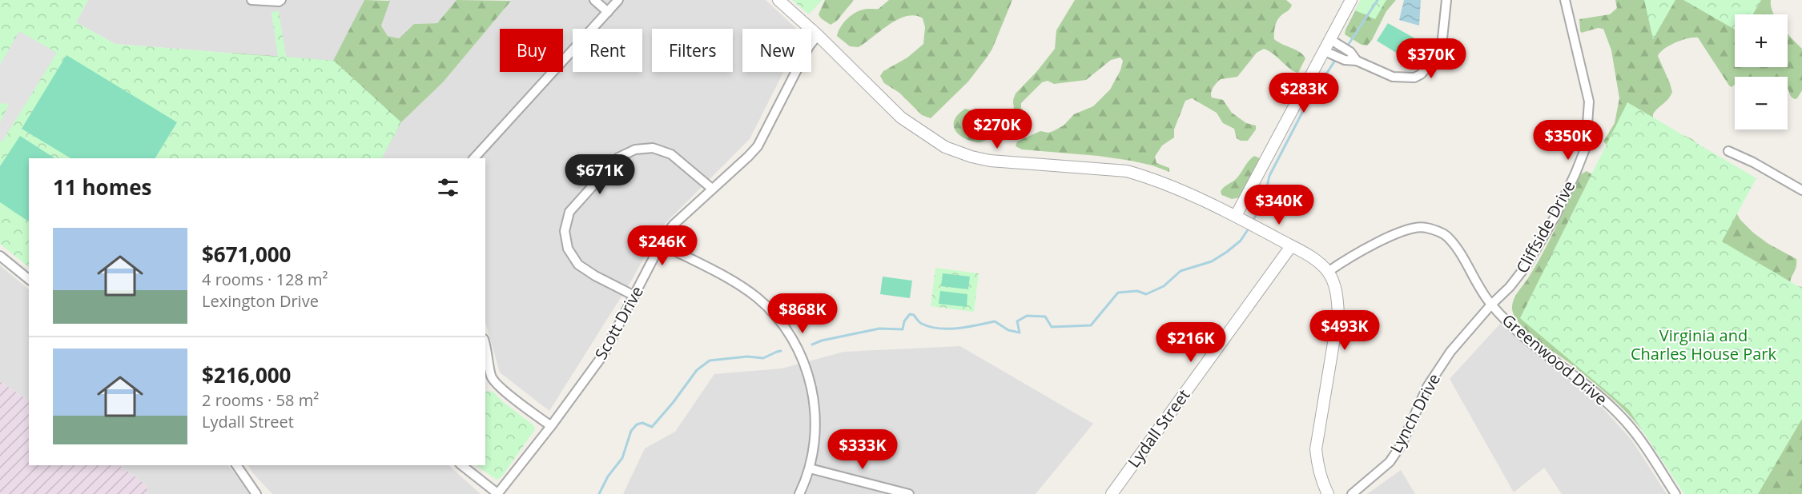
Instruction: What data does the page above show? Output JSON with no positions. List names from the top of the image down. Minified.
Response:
{"streets":{"street":["Cliffside Drive","Scott Drive","Greenwood Drive","Lynch Drive","Lydall Street"]},"crossings":[["Cliffside Drive","Greenwood Drive"],["Cliffside Drive","Lynch Drive"],["Greenwood Drive","Lynch Drive"]],"parks":["Virginia and Charles House Park"],"page":{"map_buttons":["+","−"],"chip":["Buy","Rent","Filters","New"],"price":["$370K","$283K","$270K","$350K","$671K","$340K","$246K","$868K","$493K","$216K","$333K"],"heading":"11 homes","list":[{"name":"$671,000","note":"4 rooms · 128 m² · Lexington Drive"},{"name":"$216,000","note":"2 rooms · 58 m² · Lydall Street"}]}}
